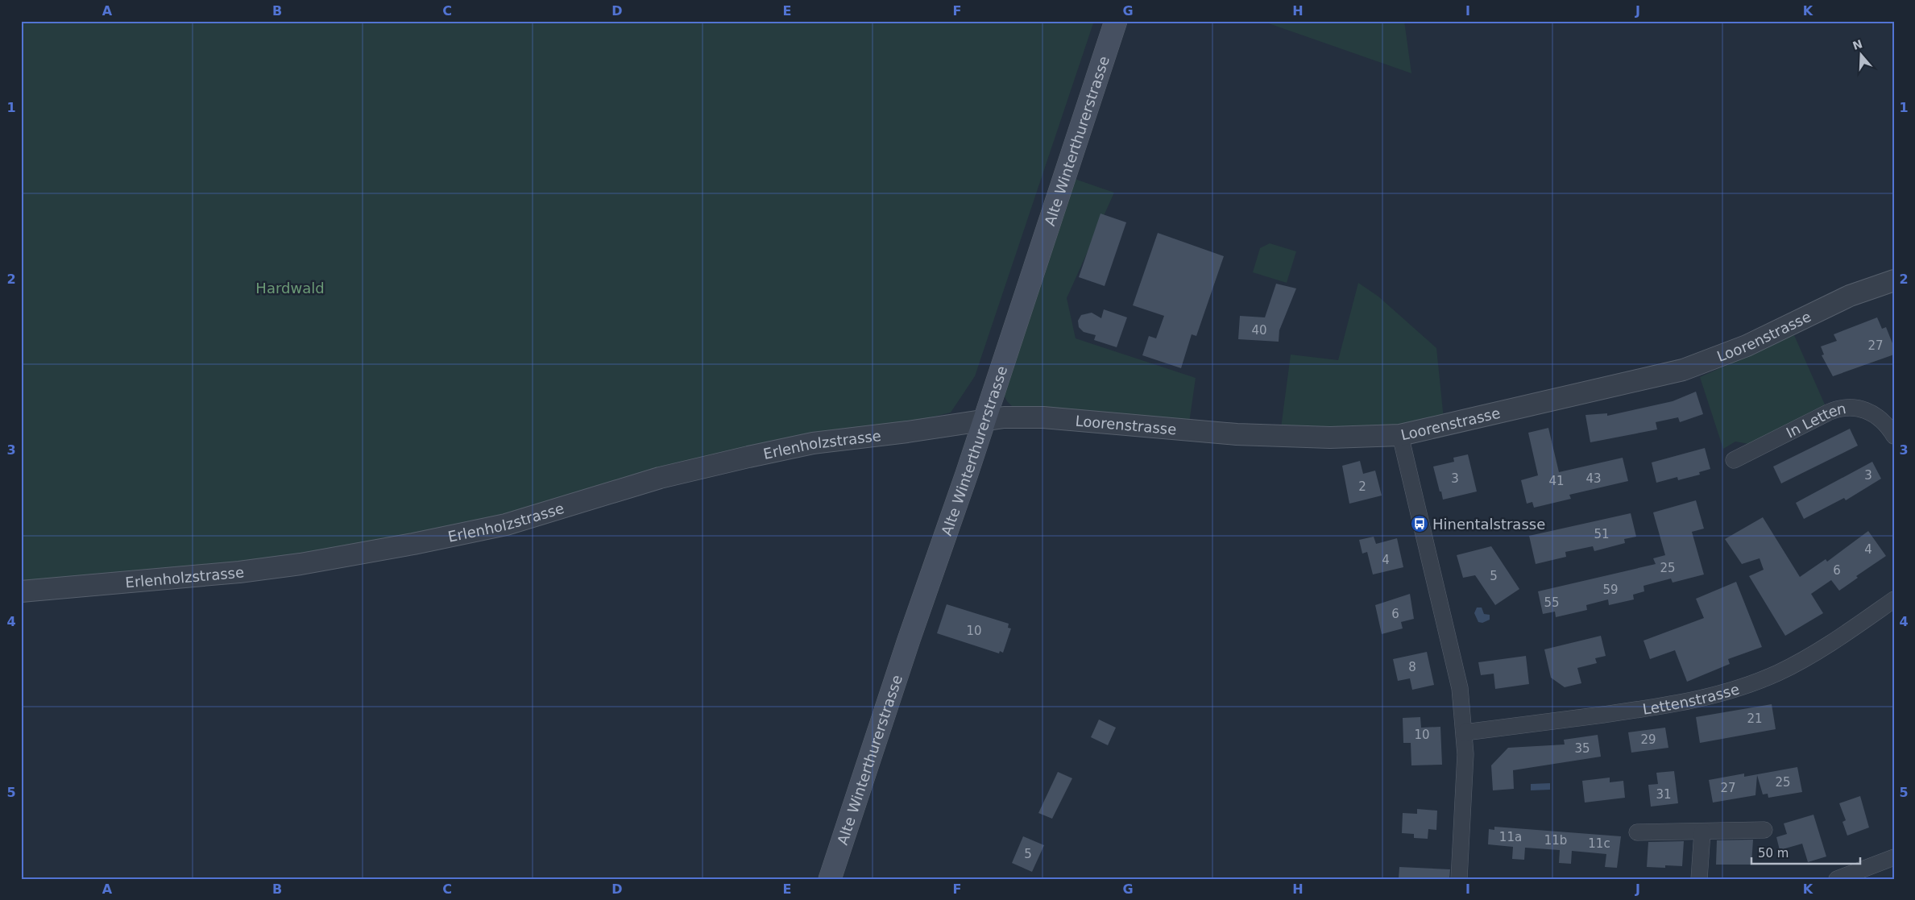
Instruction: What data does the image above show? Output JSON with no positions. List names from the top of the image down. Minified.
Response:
{"streets":{"main road":["Alte Winterthurerstrasse"],"street":["Loorenstrasse","In Letten","Erlenholzstrasse","Lettenstrasse"]},"crossings":[["Alte Winterthurerstrasse","Loorenstrasse"],["Alte Winterthurerstrasse","Erlenholzstrasse"],["Loorenstrasse","Erlenholzstrasse"]],"parks":["Hardwald"],"places":{"bus stop":["Hinentalstrasse"]},"house_numbers":["40","27","3","3","43","41","2","51","4","4","25","6","5","59","55","6","10","8","21","10","29","35","25","27","31","11a","11b","11c","5"],"scale_bar":"50 m","north":"top","grid":{"columns":["A","B","C","D","E","F","G","H","I","J","K"],"rows":["1","2","3","4","5"]}}
